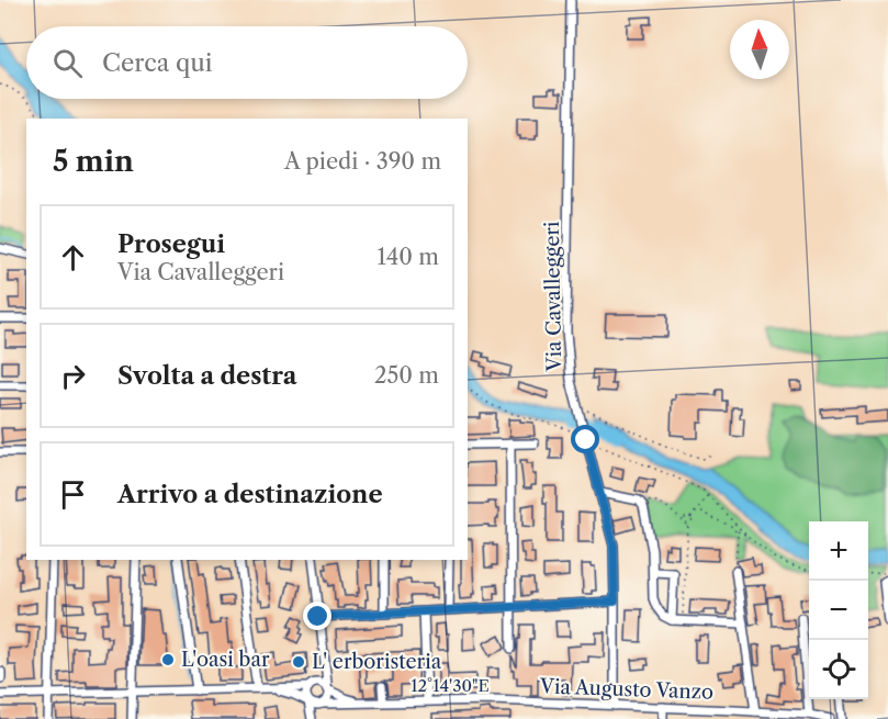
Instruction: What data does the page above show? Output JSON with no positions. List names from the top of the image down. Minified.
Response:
{"streets":{"street":["Via Cavalleggeri","Via Augusto Vanzo"]},"crossings":[["Via Cavalleggeri","Via Augusto Vanzo"]],"places":["L'oasi bar","L' erboristeria"],"north":"top","page":{"search":"Cerca qui","heading":["5 min","A piedi · 390 m"],"list":[["Prosegui","Via Cavalleggeri","140 m"],["Svolta a destra","250 m"],"Arrivo a destinazione"],"map_buttons":["+","−"]},"coordinates":["12°14'30\"E"]}
